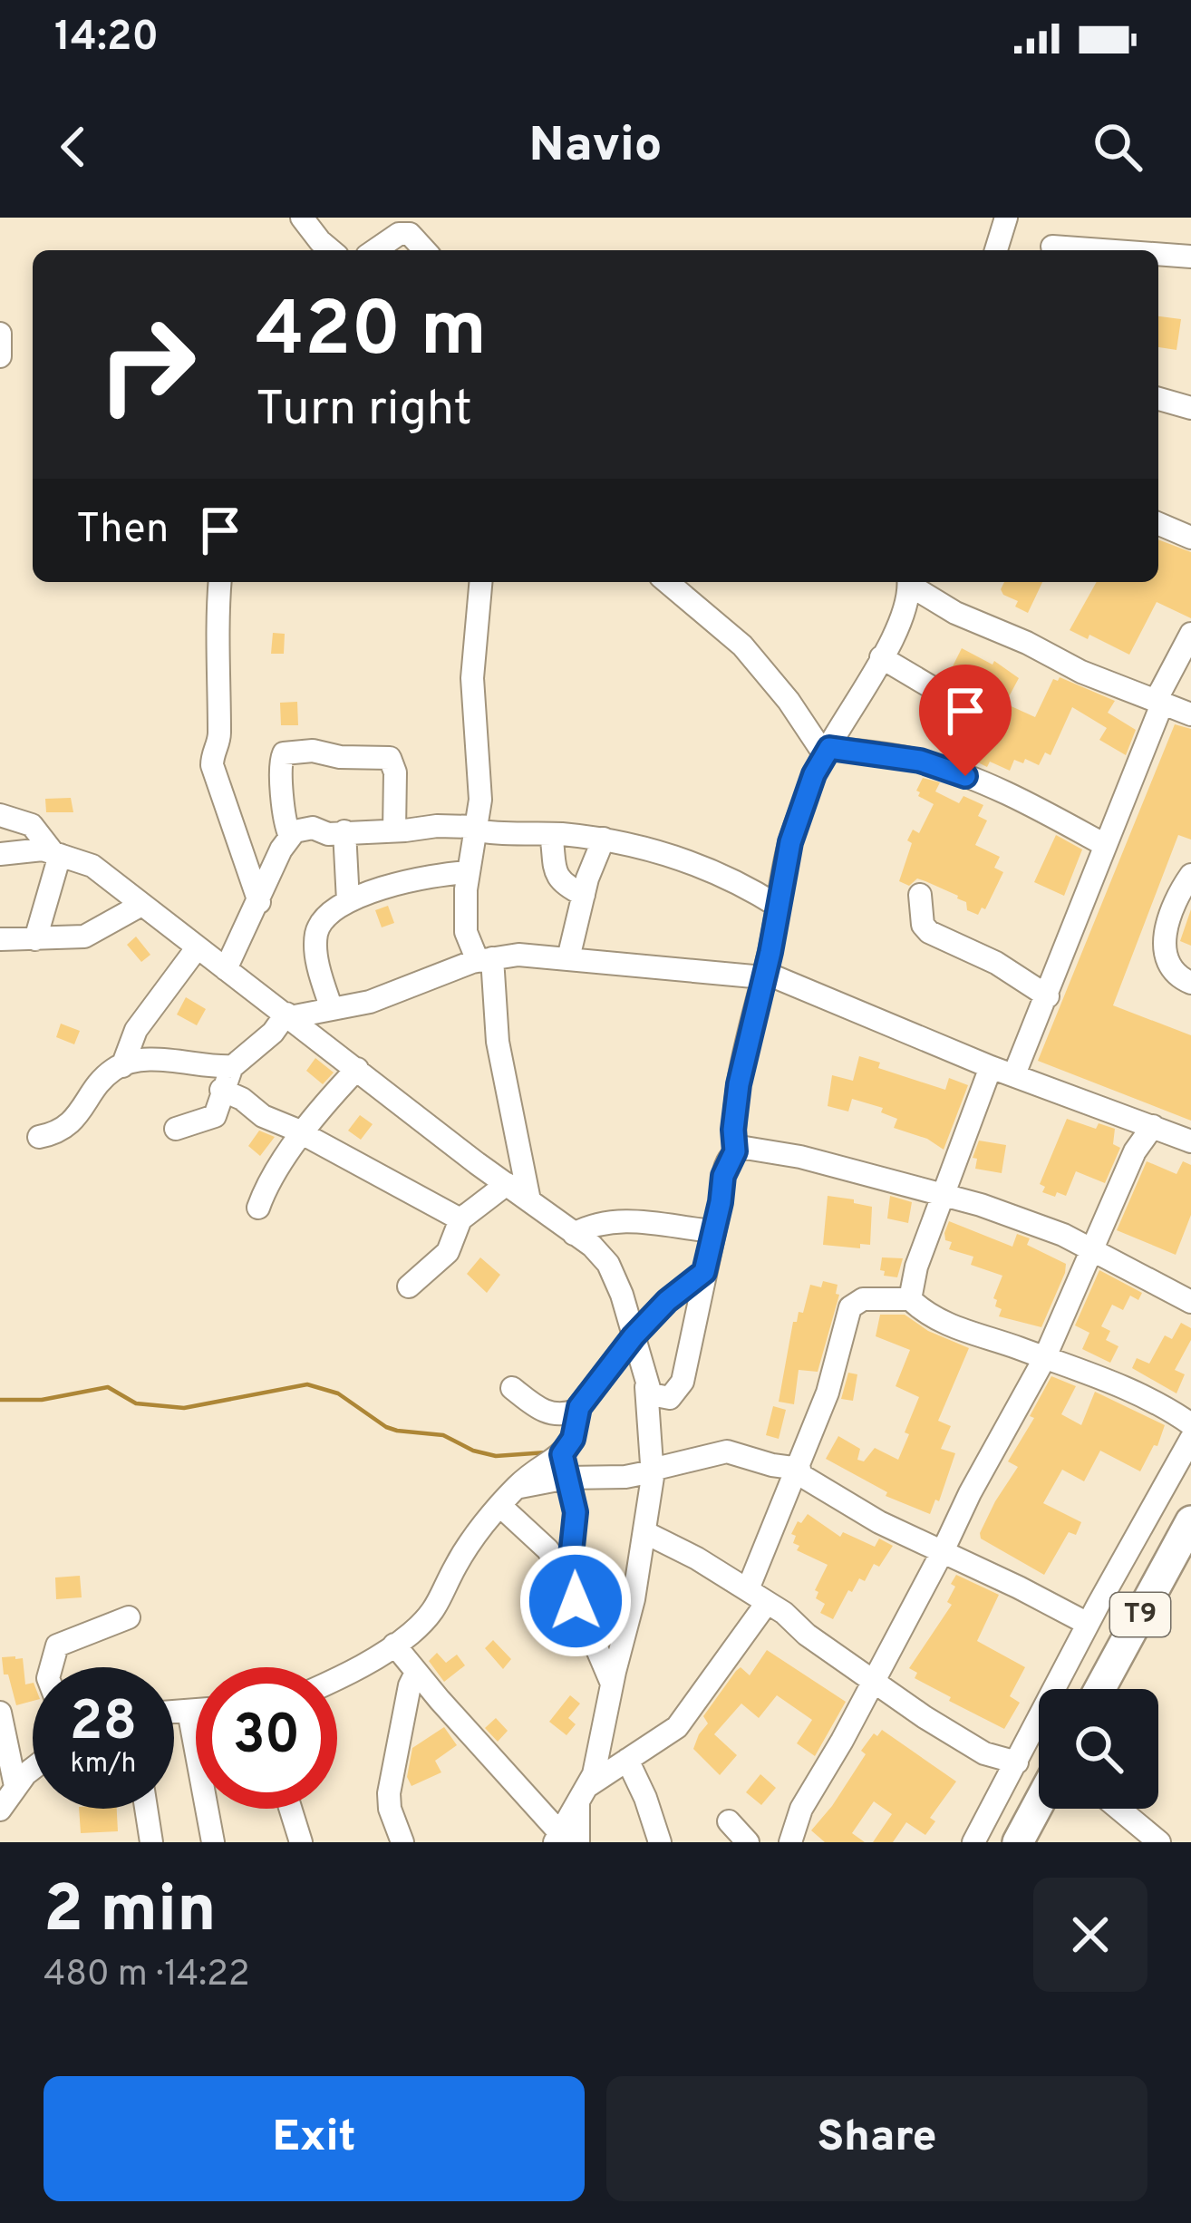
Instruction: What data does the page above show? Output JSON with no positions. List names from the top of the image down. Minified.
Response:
{"streets":{"highway":["T9"]},"page":{"status":"14:20","header":"Navio","turn":["420 m","Turn right"],"then":"Then","speed":"28 km/h","limit":"30","heading":["2 min","480 m · 14:22"],"buttons":["Exit","Share"]}}
